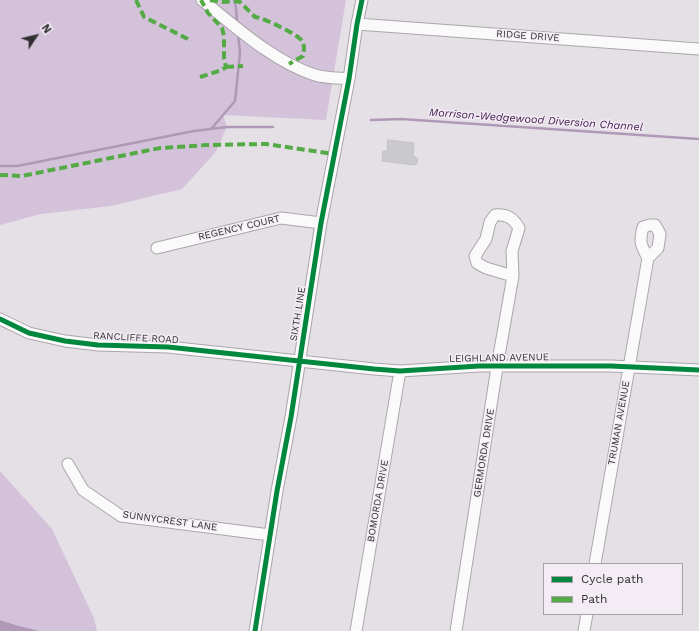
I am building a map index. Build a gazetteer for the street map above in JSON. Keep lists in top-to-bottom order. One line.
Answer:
{"streets":{"street":["RIDGE DRIVE","REGENCY COURT","SIXTH LINE","RANCLIFFE ROAD","LEIGHLAND AVENUE","TRUMAN AVENUE","GERMORDA DRIVE","BOMORDA DRIVE","SUNNYCREST LANE"]},"crossings":[["RIDGE DRIVE","SIXTH LINE"],["REGENCY COURT","SIXTH LINE"],["SIXTH LINE","RANCLIFFE ROAD"],["SIXTH LINE","LEIGHLAND AVENUE"],["SIXTH LINE","SUNNYCREST LANE"],["RANCLIFFE ROAD","LEIGHLAND AVENUE"],["LEIGHLAND AVENUE","TRUMAN AVENUE"],["LEIGHLAND AVENUE","GERMORDA DRIVE"],["LEIGHLAND AVENUE","BOMORDA DRIVE"]],"water":["Morrison-Wedgewood Diversion Channel"],"legend":["Cycle path","Path"],"north":"top right"}
